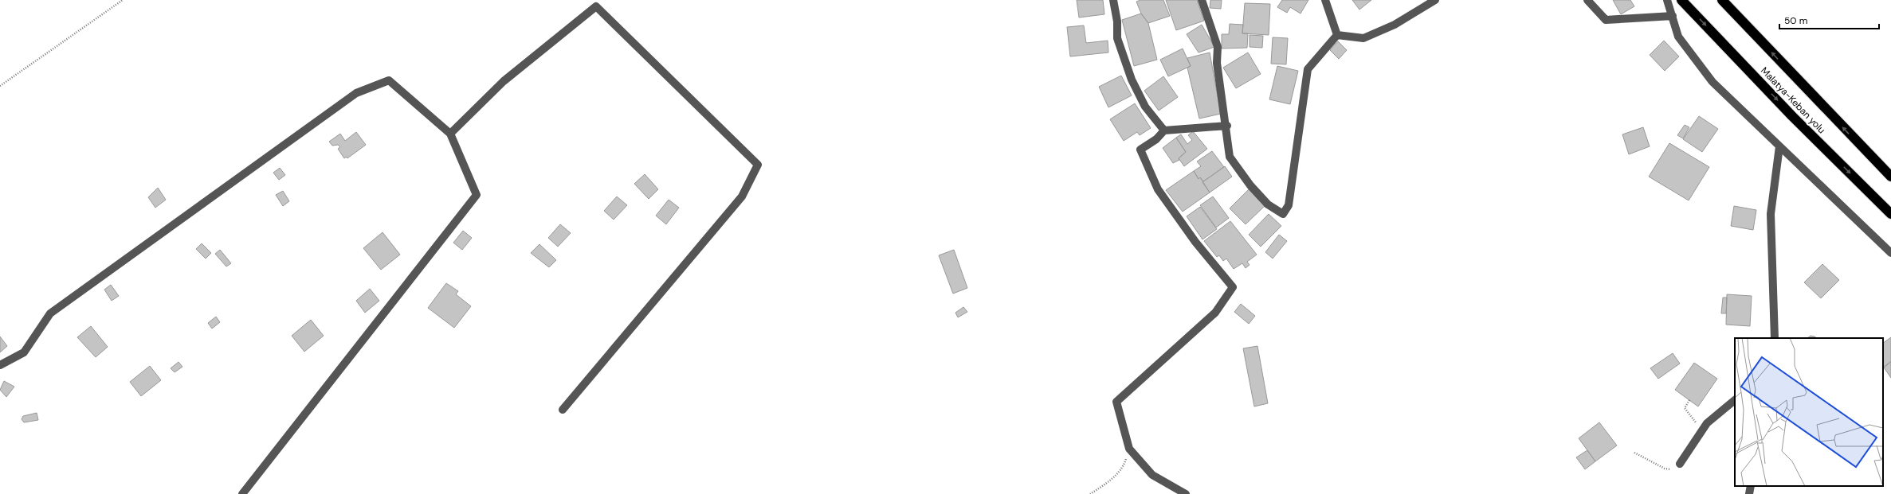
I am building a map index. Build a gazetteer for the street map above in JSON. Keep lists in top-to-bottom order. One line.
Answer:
{"streets":{"highway":["Malatya-Keban yolu"]},"scale_bar":"50 m"}
